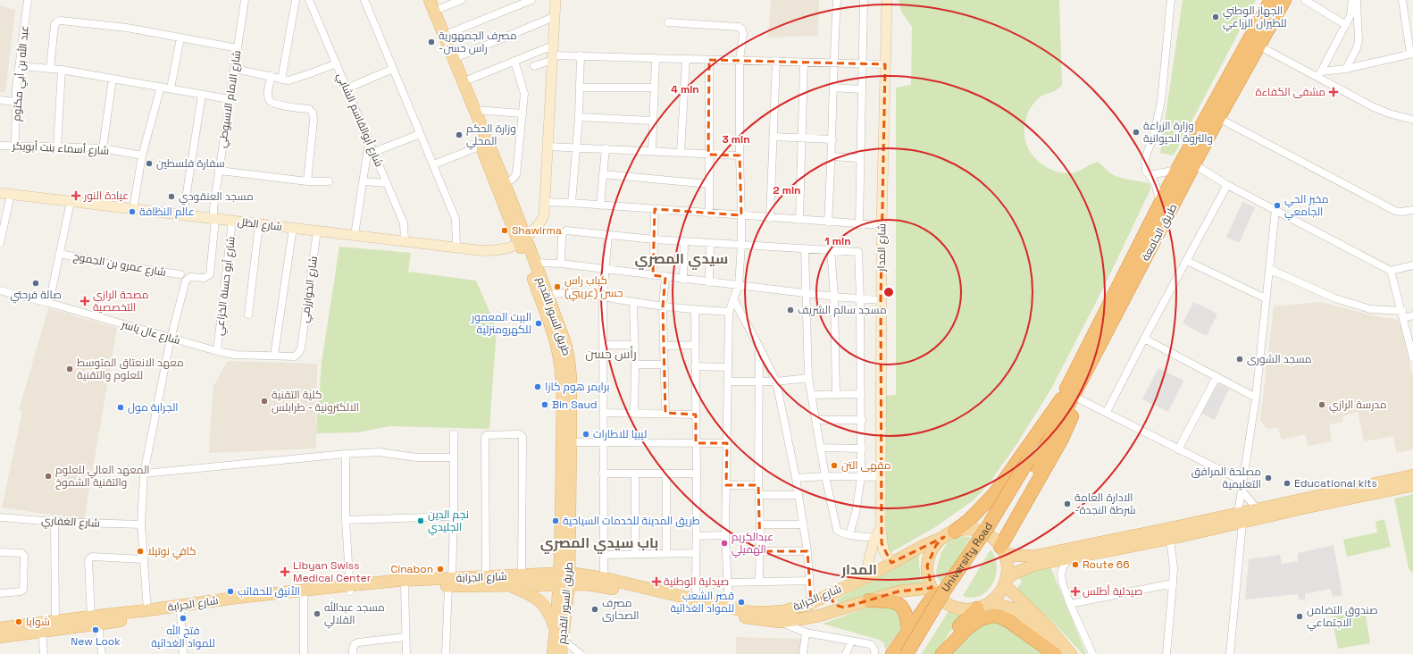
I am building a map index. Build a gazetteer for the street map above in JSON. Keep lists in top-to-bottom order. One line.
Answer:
{"streets":{"highway":["طريق الجامعة","University Road"],"main road":["طريق السور القديم","شارع الجرابة"],"street":["عبد الله بن أبي مكتوم","شارع الامام الاسيوطي","شارع أبوالقاسم الشابي","شارع أسماء بنت أبوبكر","شارع الظل","شارع المدار","شارع عمرو بن الجموح","شارع أبو حسنة الخزاعي","شارع الخوارزمي","شارع ءال ياسر","شارع الغفاري"]},"crossings":[["عبد الله بن أبي مكتوم","شارع أسماء بنت أبوبكر"],["شارع الامام الاسيوطي","شارع الظل"],["شارع الامام الاسيوطي","شارع ءال ياسر"],["شارع أبوالقاسم الشابي","شارع الظل"],["شارع الظل","شارع أبو حسنة الخزاعي"],["شارع الظل","شارع الخوارزمي"],["شارع الظل","طريق السور القديم"],["طريق الجامعة","University Road"],["شارع المدار","شارع الجرابة"],["شارع أبو حسنة الخزاعي","شارع ءال ياسر"],["شارع الخوارزمي","شارع ءال ياسر"],["طريق السور القديم","شارع الجرابة"]],"districts":["سيدي المصري","رأس حسن","باب سيدي المصري","المدار"],"places":{"other":["الجهاز الوطني للطيران الزراعي","مصرف الجمهورية -راس حسن","وزارة الزراعة والثروة الحيوانية","وزارة الحكم المحلي","سفارة فلسطين","مسجد العنقودي","مخبز الحي الجامعي","عالم النظافة","Shawirma","صالة فرحتي","كباب راس حسن (عريبي)","مسجد سالم الشريف","البيت المعمور للكهرومنزلية","مسجد الشورى","معهد الانعتاق المتوسط للعلوم والتقنية","برايمر هوم كازا","كلية التقنية الالكترونية - طرابلس","Bin Saud","مدرسة الرازي","الجرابة مول","ليبيا للاطارات","مقهى التن","المعهد العالي للعلوم والتقنية الشموخ","مصلحة المرافق التعليمية","Educational kits","الادارة العامة -شرطة النجدة","نجم الدين الجليدي","طريق المدينة للخدمات السياحية","عبدالكريم الهميلي","كافي نوتيلا","Route 66","Cinabon","الأنيق للحقائب","قصر الشعب للمواد الغذائية","مصرف الصحارى","مسجد عبدالله القلالي","صندوق التضامن الاجتماعي","فتح الله للمواد الغدائية","شوايا","New Look"],"health":["مشفى الكفاءة","عيادة النور","مصحة الرازي التخصصية","Libyan Swiss Medical Center","صيدلية الوطنية","صيدلية أطلس"]},"rings":["4 min","3 min","2 min","1 min"]}
